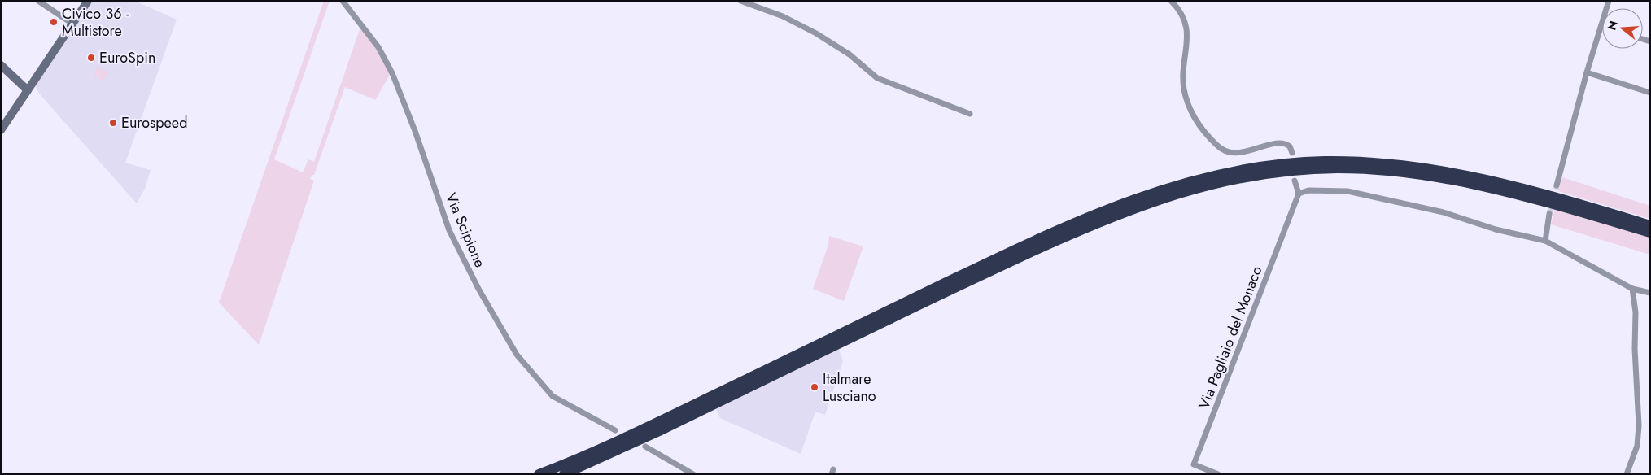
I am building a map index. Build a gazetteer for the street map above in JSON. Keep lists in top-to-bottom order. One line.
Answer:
{"streets":{"street":["Via Scipione","Via Pagliaio del Monaco"]},"places":["Civico 36 - Multistore","EuroSpin","Eurospeed","Italmare Lusciano"],"north":"left"}
